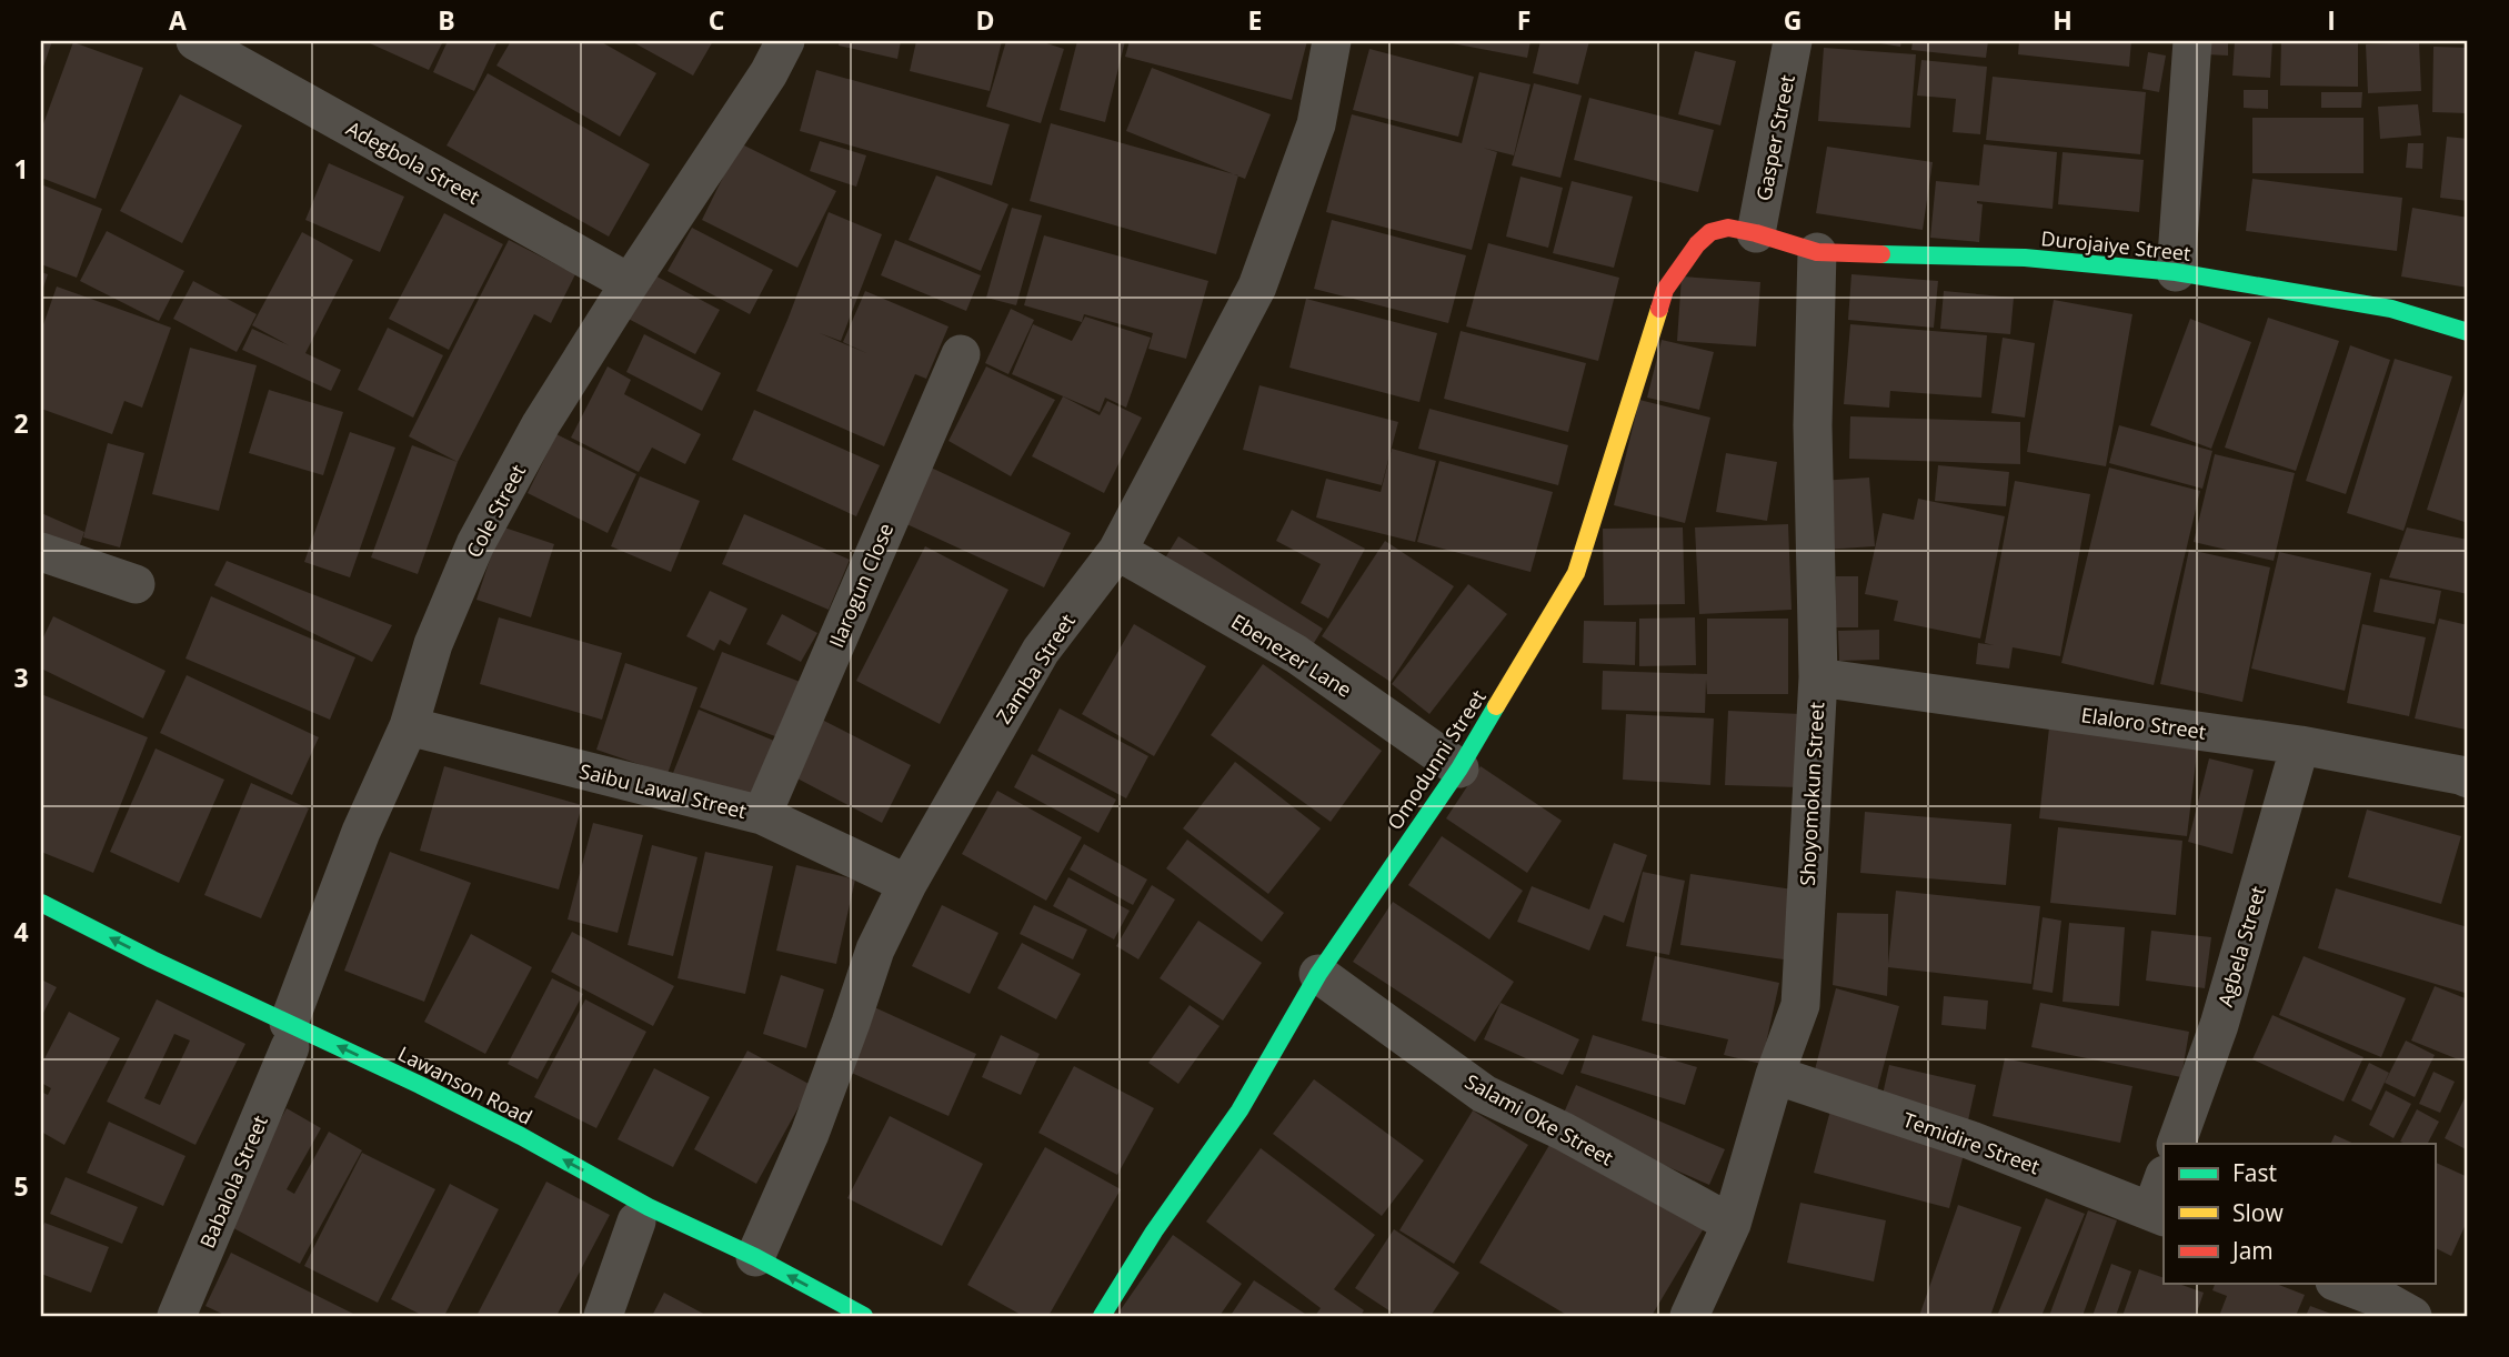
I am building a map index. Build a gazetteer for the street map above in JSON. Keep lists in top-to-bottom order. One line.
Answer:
{"streets":{"street":["Gasper Street","Adegbola Street","Durojaiye Street","Cole Street","Ilarogun Close","Ebenezer Lane","Zamba Street","Elaloro Street","Omodunni Street","Saibu Lawal Street","Shoyomokun Street","Agbela Street","Lawanson Road","Salami Oke Street","Temidire Street","Babalola Street"]},"crossings":[["Gasper Street","Durojaiye Street"],["Gasper Street","Omodunni Street"],["Adegbola Street","Cole Street"],["Durojaiye Street","Omodunni Street"],["Durojaiye Street","Shoyomokun Street"],["Cole Street","Saibu Lawal Street"],["Cole Street","Lawanson Road"],["Cole Street","Babalola Street"],["Ilarogun Close","Saibu Lawal Street"],["Ebenezer Lane","Zamba Street"],["Ebenezer Lane","Omodunni Street"],["Zamba Street","Saibu Lawal Street"],["Zamba Street","Lawanson Road"],["Elaloro Street","Shoyomokun Street"],["Elaloro Street","Agbela Street"],["Omodunni Street","Salami Oke Street"],["Shoyomokun Street","Salami Oke Street"],["Shoyomokun Street","Temidire Street"],["Lawanson Road","Babalola Street"]],"one_way":["Lawanson Road"],"legend":["Fast","Slow","Jam"],"grid":{"columns":["A","B","C","D","E","F","G","H","I"],"rows":["1","2","3","4","5"]}}
